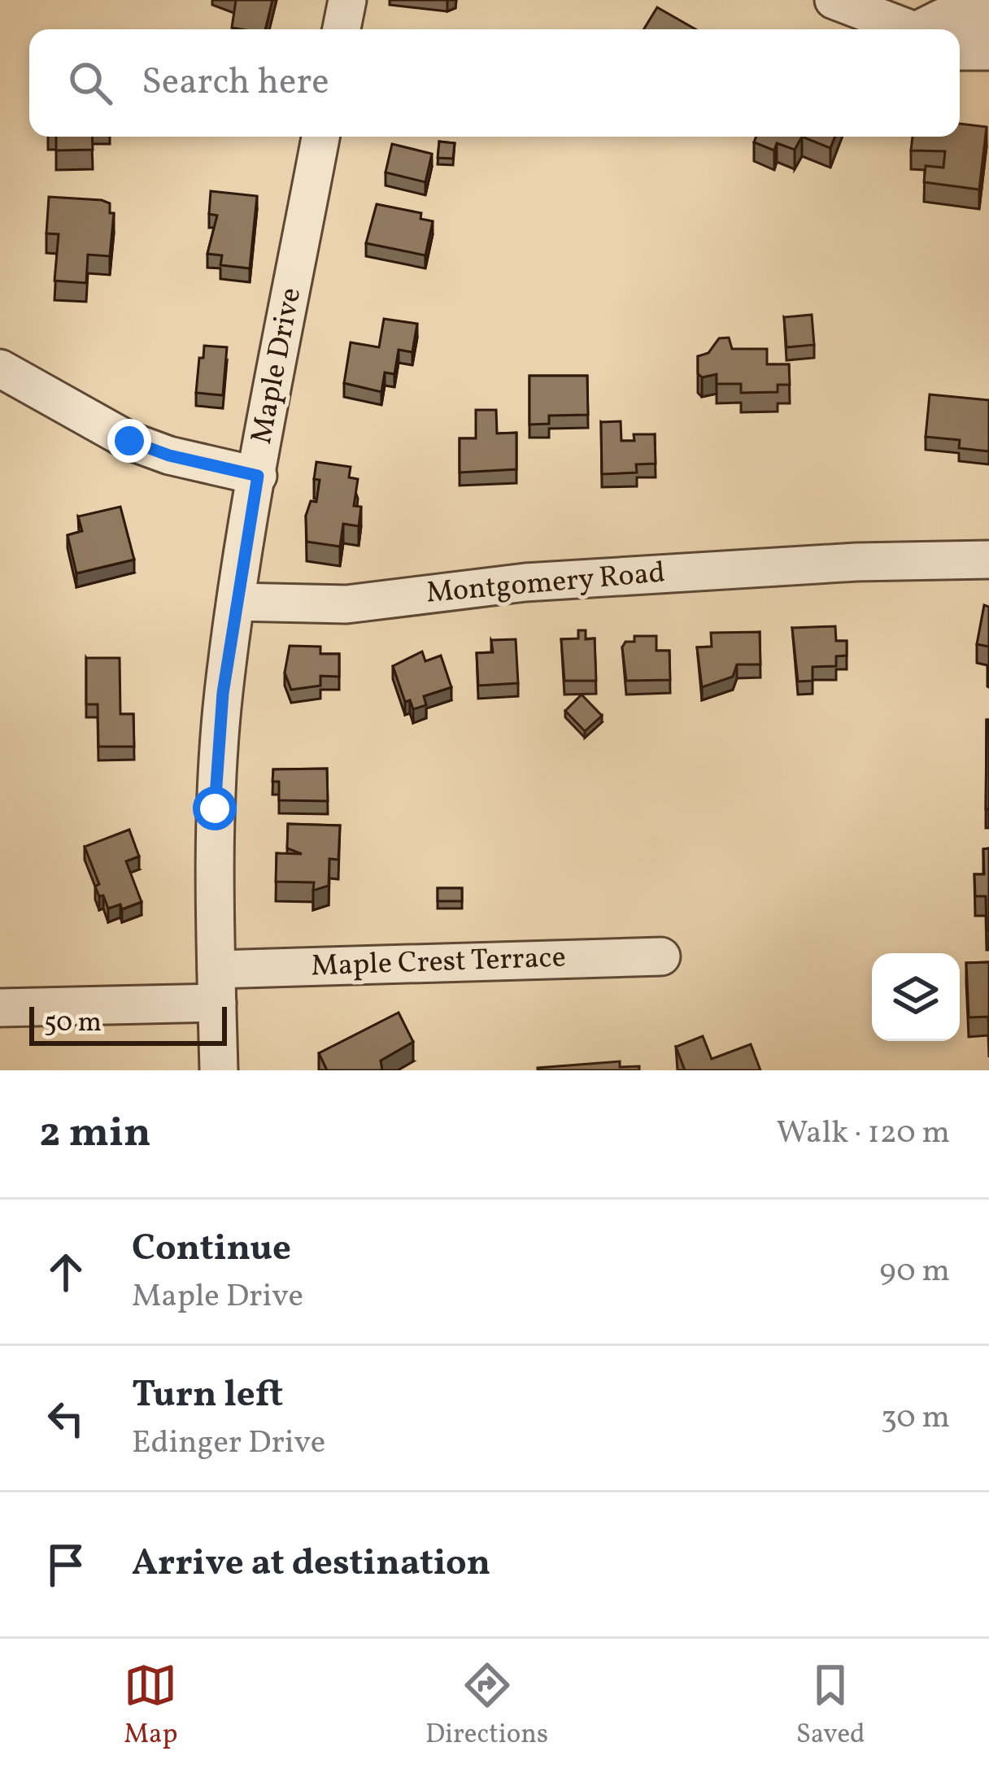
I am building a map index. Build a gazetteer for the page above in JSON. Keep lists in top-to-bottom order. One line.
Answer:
{"streets":{"street":["Maple Drive","Montgomery Road","Maple Crest Terrace"]},"crossings":[["Maple Drive","Montgomery Road"],["Maple Drive","Maple Crest Terrace"]],"scale_bar":"50 m","page":{"search":"Search here","scale":"50 m","heading":["2 min","Walk · 120 m"],"list":[["Continue","Maple Drive","90 m"],["Turn left","Edinger Drive","30 m"],"Arrive at destination"],"nav":["Map","Directions","Saved"]}}
